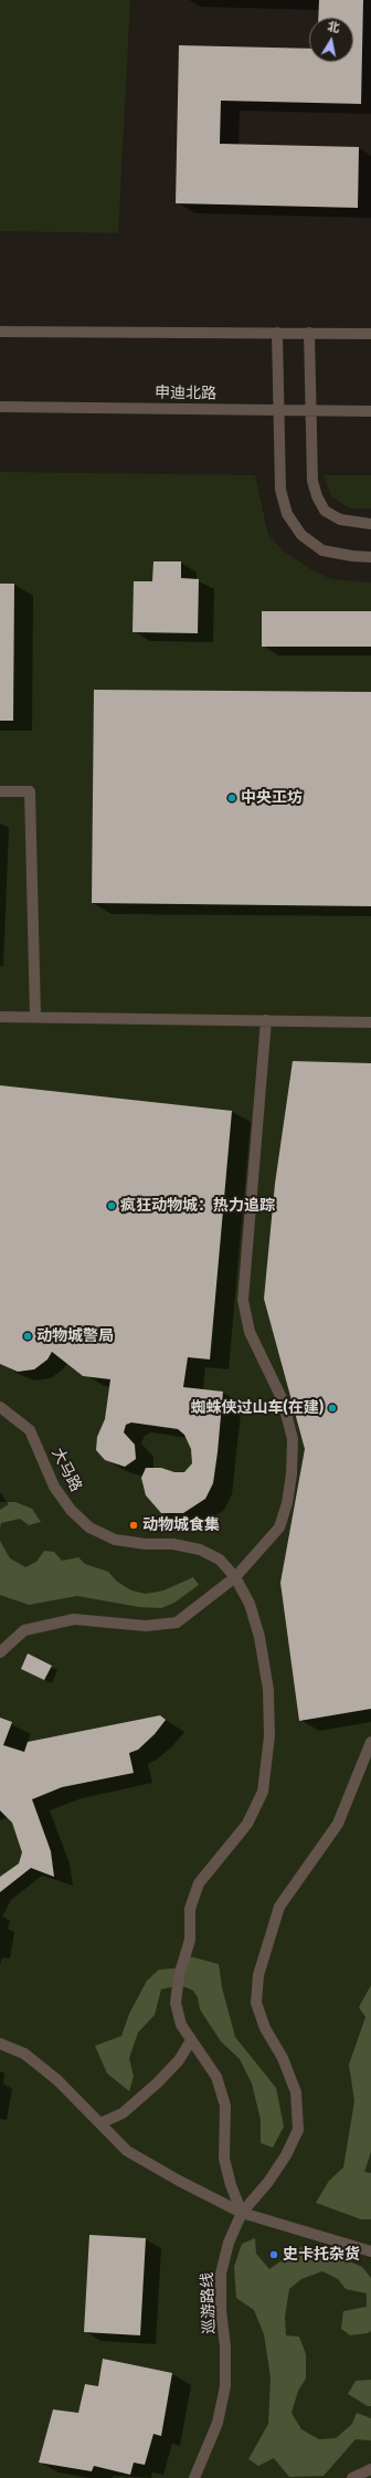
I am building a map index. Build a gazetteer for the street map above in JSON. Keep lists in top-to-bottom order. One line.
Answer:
{"streets":{"street":["申迪北路","大马路","巡游路线"]},"crossings":[["大马路","巡游路线"]],"places":["中央工坊","疯狂动物城：热力追踪","动物城警局","蜘蛛侠过山车(在建)","动物城食集","史卡托杂货"],"north":"top"}
